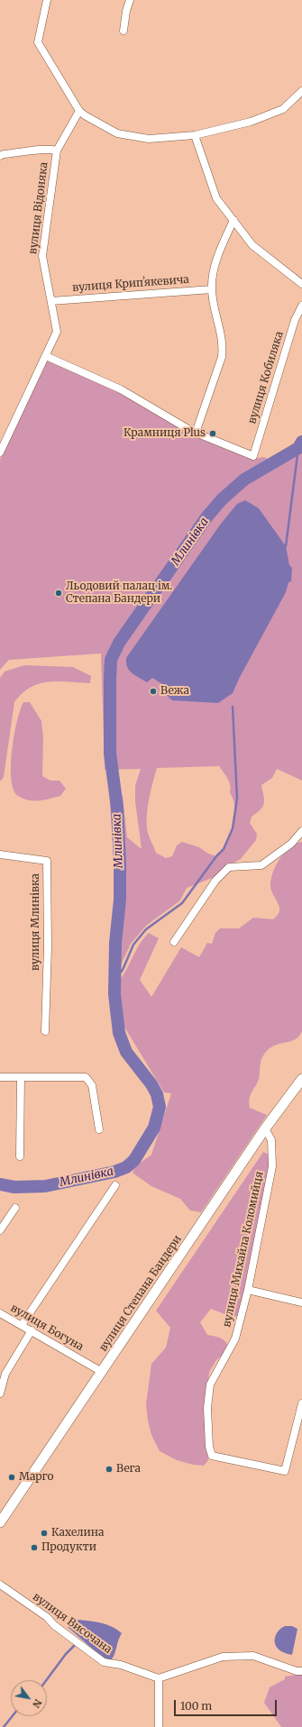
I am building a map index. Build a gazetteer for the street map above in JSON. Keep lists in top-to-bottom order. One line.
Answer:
{"streets":{"main road":["вулиця Степана Бандери"],"street":["вулиця Відоняка","вулиця Крипʼякевича","вулиця Кобиляка","вулиця Млинівка","вулиця Михайла Коломийця","вулиця Богуна","вулиця Височана"]},"crossings":[["вулиця Відоняка","вулиця Крипʼякевича"],["вулиця Михайла Коломийця","вулиця Степана Бандери"],["вулиця Степана Бандери","вулиця Богуна"]],"water":["Млинівка"],"places":["Крамниця Plus","Льодовий палац ім. Степана Бандери","Вежа","Вега","Марго","Кахелина","Продукти"],"scale_bar":"100 m","north":"bottom right"}
